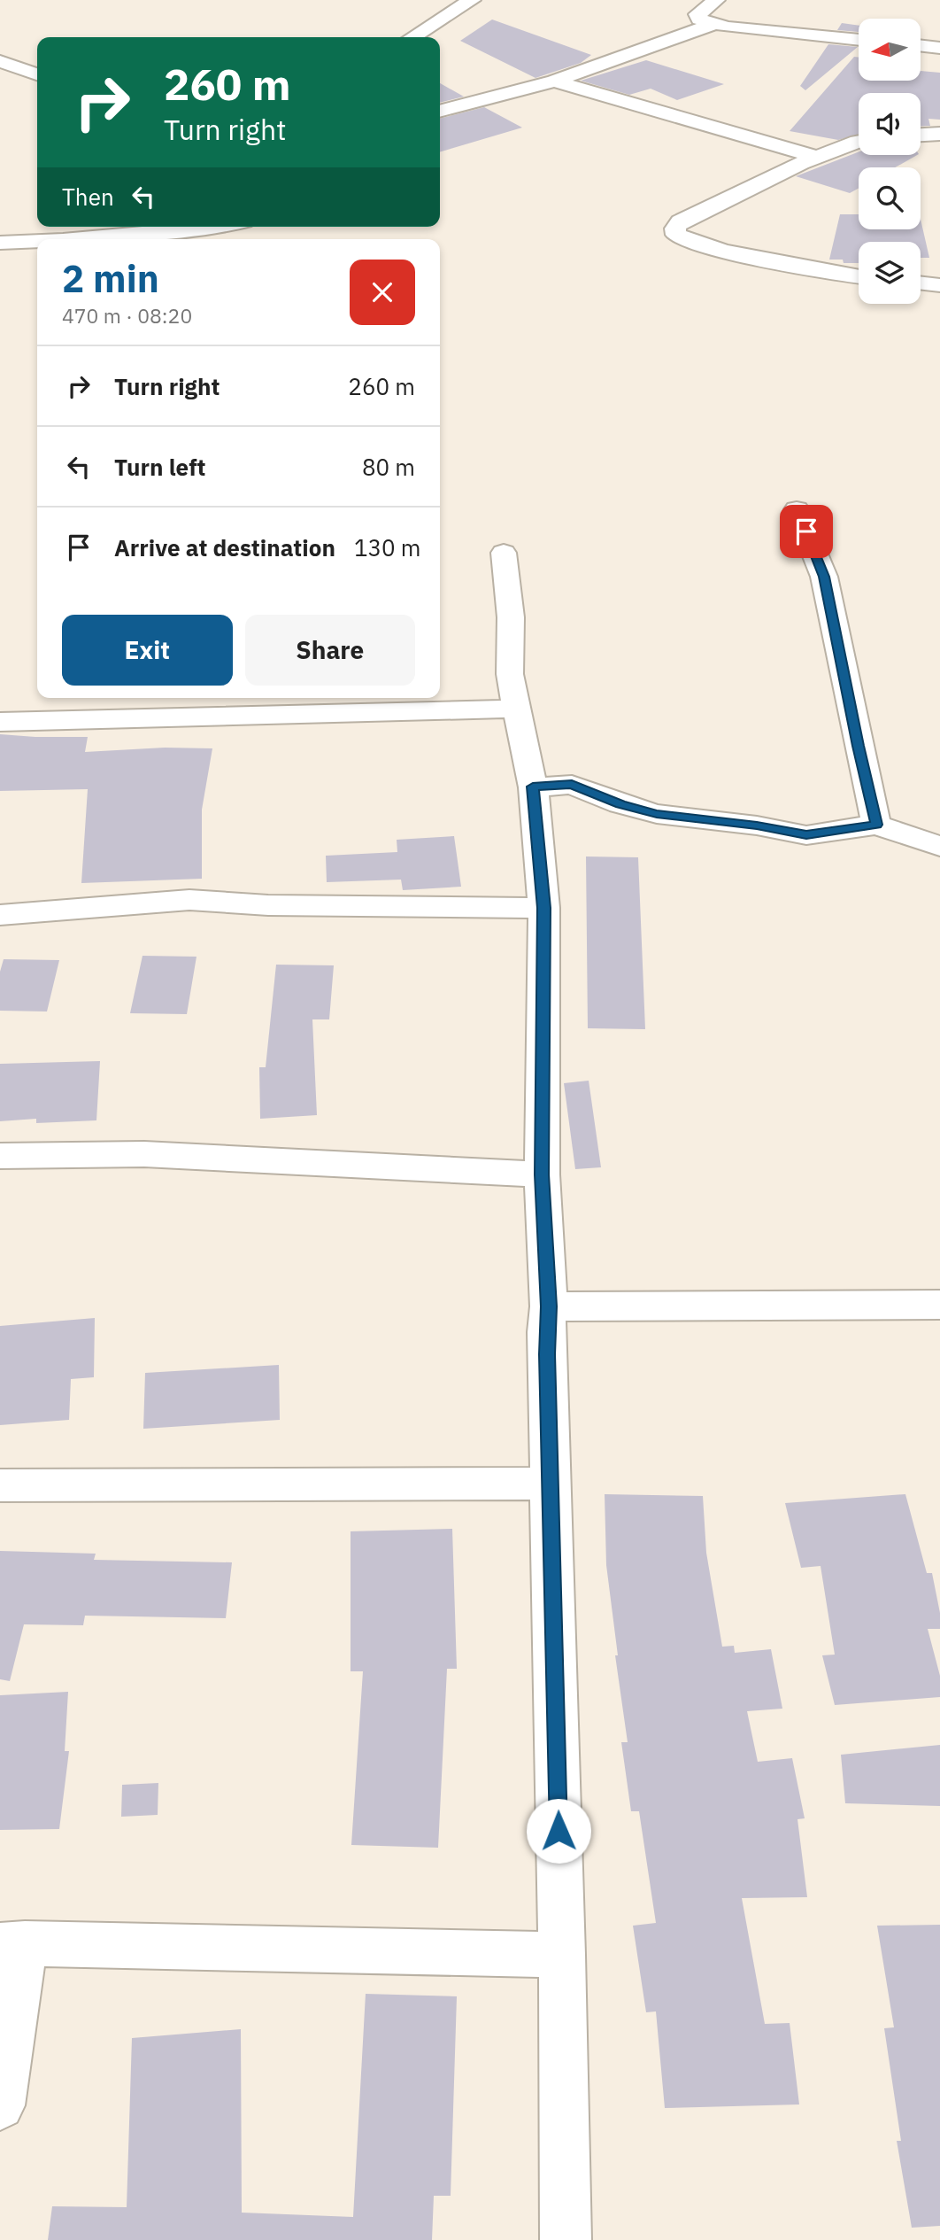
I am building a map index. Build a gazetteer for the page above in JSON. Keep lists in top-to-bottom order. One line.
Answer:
{"north":"left","page":{"turn":["260 m","Turn right"],"then":"Then","heading":["2 min","470 m · 08:20"],"list":[{"name":"Turn right","value":"260 m"},{"name":"Turn left","value":"80 m"},{"name":"Arrive at destination","value":"130 m"}],"buttons":["Exit","Share"]}}
